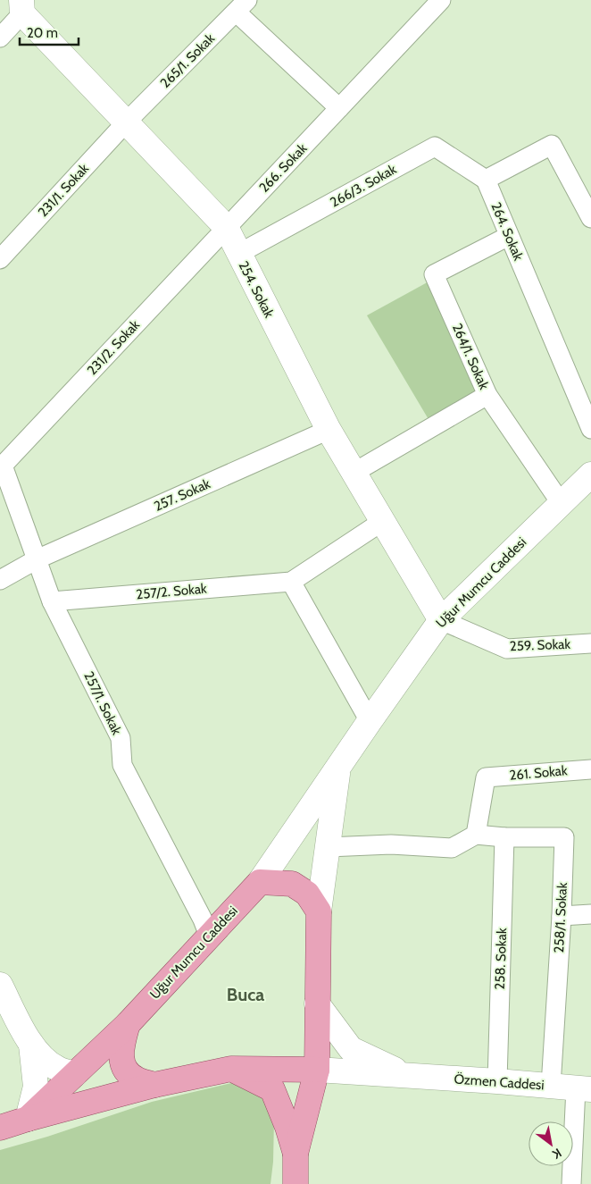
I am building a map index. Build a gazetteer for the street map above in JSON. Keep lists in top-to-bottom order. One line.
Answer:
{"streets":{"main road":["254. Sokak","Uğur Mumcu Caddesi","Özmen Caddesi"],"street":["265/1. Sokak","266. Sokak","266/3. Sokak","231/1. Sokak","264. Sokak","231/2. Sokak","264/1. Sokak","257. Sokak","257/2. Sokak","259. Sokak","257/1. Sokak","261. Sokak","258/1. Sokak","258. Sokak"]},"crossings":[["265/1. Sokak","231/1. Sokak"],["265/1. Sokak","254. Sokak"],["266. Sokak","254. Sokak"],["266. Sokak","231/2. Sokak"],["266/3. Sokak","264. Sokak"],["266/3. Sokak","254. Sokak"],["231/1. Sokak","254. Sokak"],["264. Sokak","264/1. Sokak"],["254. Sokak","231/2. Sokak"],["254. Sokak","257. Sokak"],["254. Sokak","Uğur Mumcu Caddesi"],["254. Sokak","257/2. Sokak"],["254. Sokak","259. Sokak"],["231/2. Sokak","257/1. Sokak"],["264/1. Sokak","Uğur Mumcu Caddesi"],["257. Sokak","257/1. Sokak"],["Uğur Mumcu Caddesi","259. Sokak"],["Uğur Mumcu Caddesi","257/1. Sokak"],["Uğur Mumcu Caddesi","Özmen Caddesi"],["257/2. Sokak","257/1. Sokak"],["261. Sokak","258/1. Sokak"],["258/1. Sokak","258. Sokak"],["258/1. Sokak","Özmen Caddesi"],["258. Sokak","Özmen Caddesi"]],"districts":["Buca"],"scale_bar":"20 m","north":"bottom right"}
